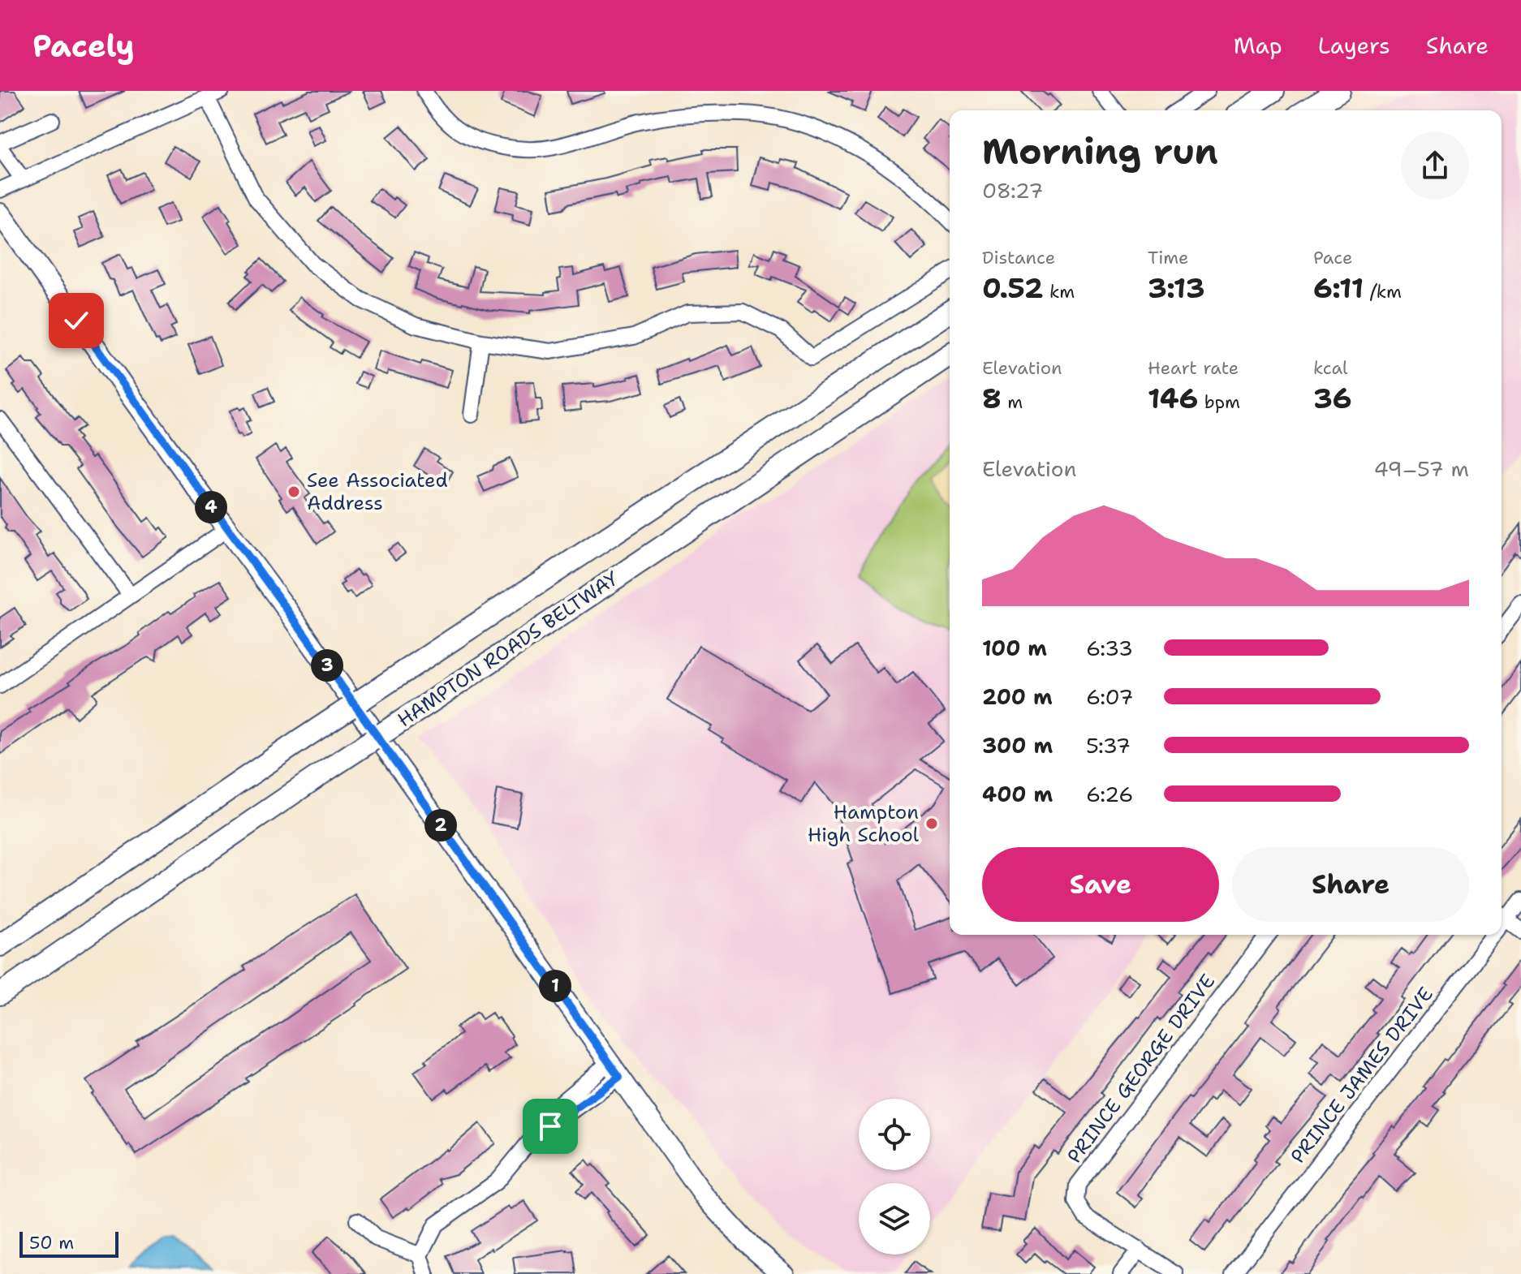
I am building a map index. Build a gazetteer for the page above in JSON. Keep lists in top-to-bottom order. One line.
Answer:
{"streets":{"highway":["HAMPTON ROADS BELTWAY"],"street":["PRINCE GEORGE DRIVE","PRINCE JAMES DRIVE"]},"places":["See Associated Address","Hampton High School"],"scale_bar":"50 m","page":{"header":"Pacely","nav":["Map","Layers","Share"],"heading":["Morning run","08:27"],"stats":[["Distance","0.52 km"],["Time","3:13"],["Pace","6:11 /km"],["Elevation","8 m"],["Heart rate","146 bpm"],["kcal","36"]],"chart":["Elevation","49–57 m"],"pins":["4","3","2","1"],"list":[{"name":"100 m","note":"6:33"},{"name":"200 m","note":"6:07"},{"name":"300 m","note":"5:37"},{"name":"400 m","note":"6:26"}],"buttons":["Save","Share"],"scale":"50 m"}}
